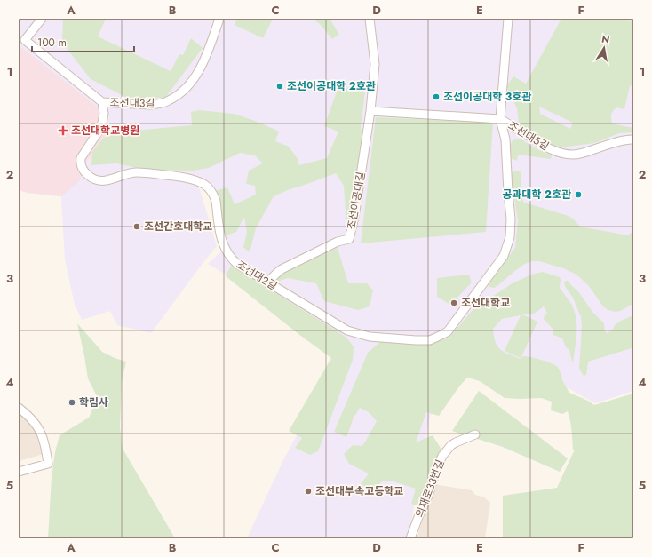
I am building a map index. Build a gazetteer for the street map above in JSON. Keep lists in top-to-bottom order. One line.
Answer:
{"streets":{"street":["조선대3길","조선대5길","조선이공대길","조선대2길","의재로33번길"]},"crossings":[["조선대3길","조선대2길"],["조선대5길","조선대2길"],["조선이공대길","조선대2길"]],"places":{"other":["조선이공대학 2호관","조선이공대학 3호관","공과대학 2호관","조선간호대학교","조선대학교","학림사","조선대부속고등학교"],"health":["조선대학교병원"]},"scale_bar":"100 m","north":"top","grid":{"columns":["A","B","C","D","E","F"],"rows":["1","2","3","4","5"]}}
